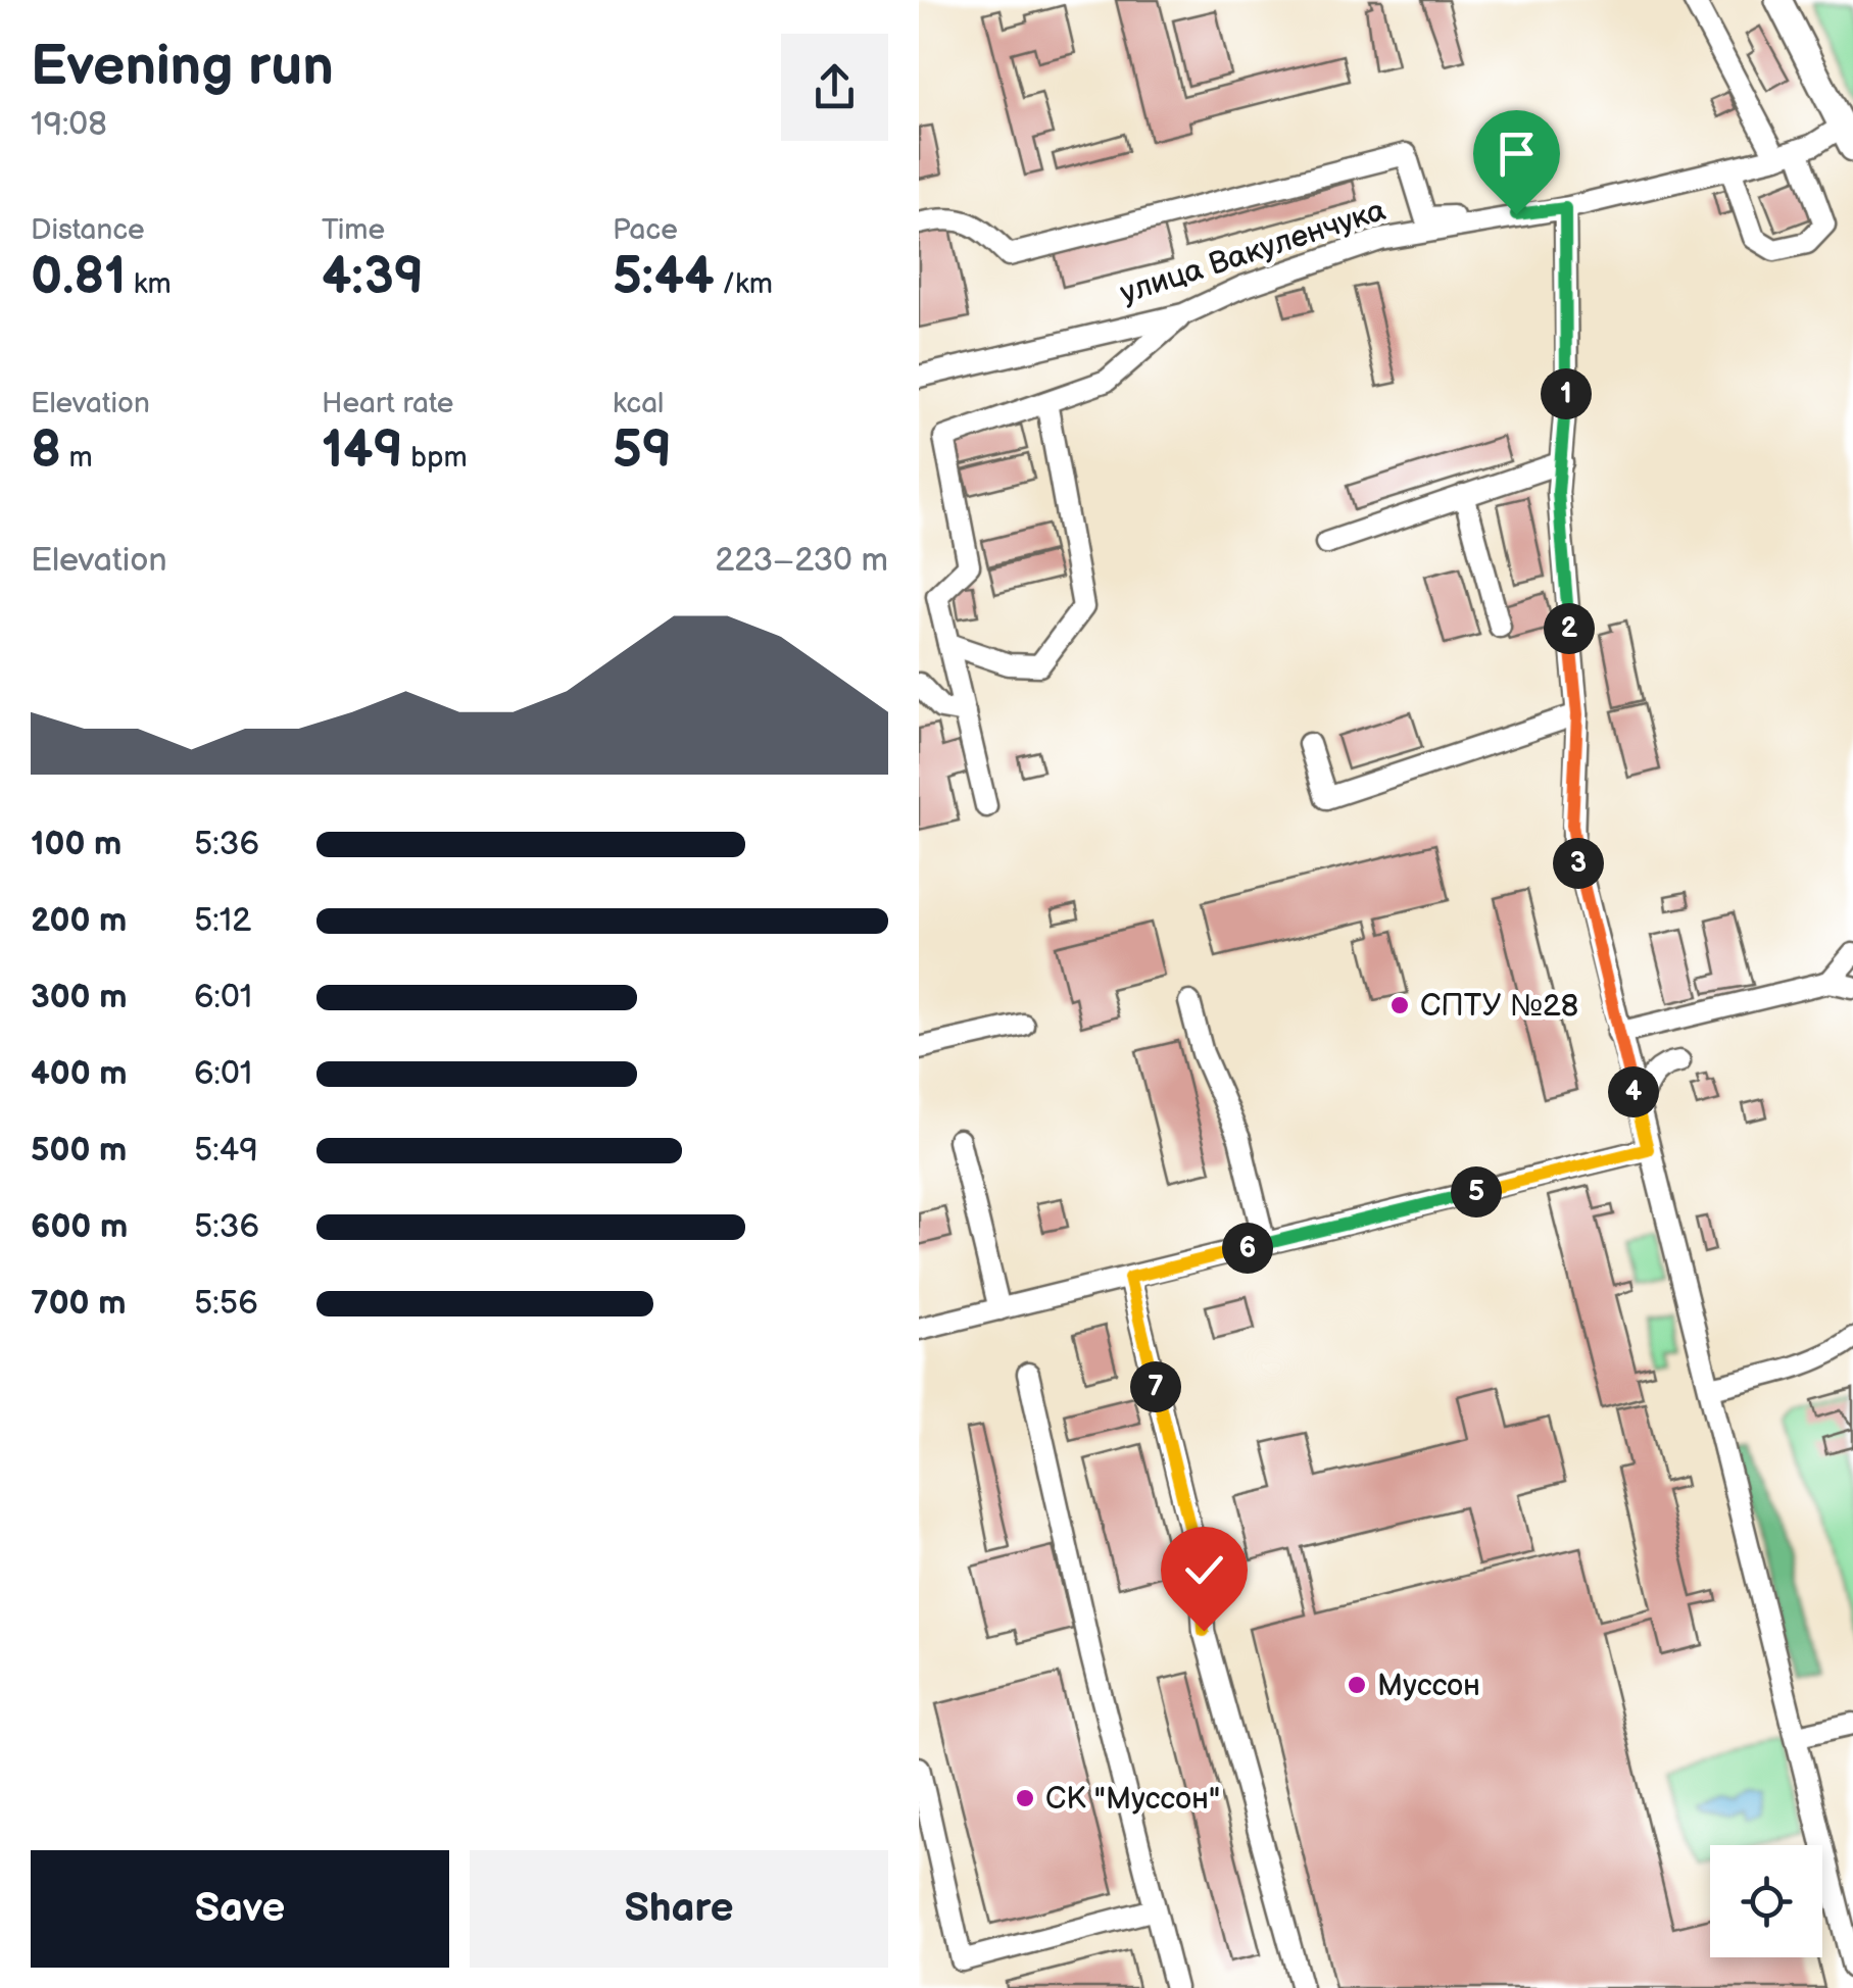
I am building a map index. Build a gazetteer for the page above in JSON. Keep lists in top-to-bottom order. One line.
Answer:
{"streets":{"main road":["улица Вакуленчука"]},"places":["СПТУ №28","Муссон","СК \"Муссон\""],"page":{"heading":["Evening run","19:08"],"stats":[["Distance","0.81 km"],["Time","4:39"],["Pace","5:44 /km"],["Elevation","8 m"],["Heart rate","149 bpm"],["kcal","59"]],"pins":["1","2","3","4","5","6","7"],"chart":["Elevation","223–230 m"],"list":[{"name":"100 m","note":"5:36"},{"name":"200 m","note":"5:12"},{"name":"300 m","note":"6:01"},{"name":"400 m","note":"6:01"},{"name":"500 m","note":"5:49"},{"name":"600 m","note":"5:36"},{"name":"700 m","note":"5:56"}],"buttons":["Save","Share"]}}
